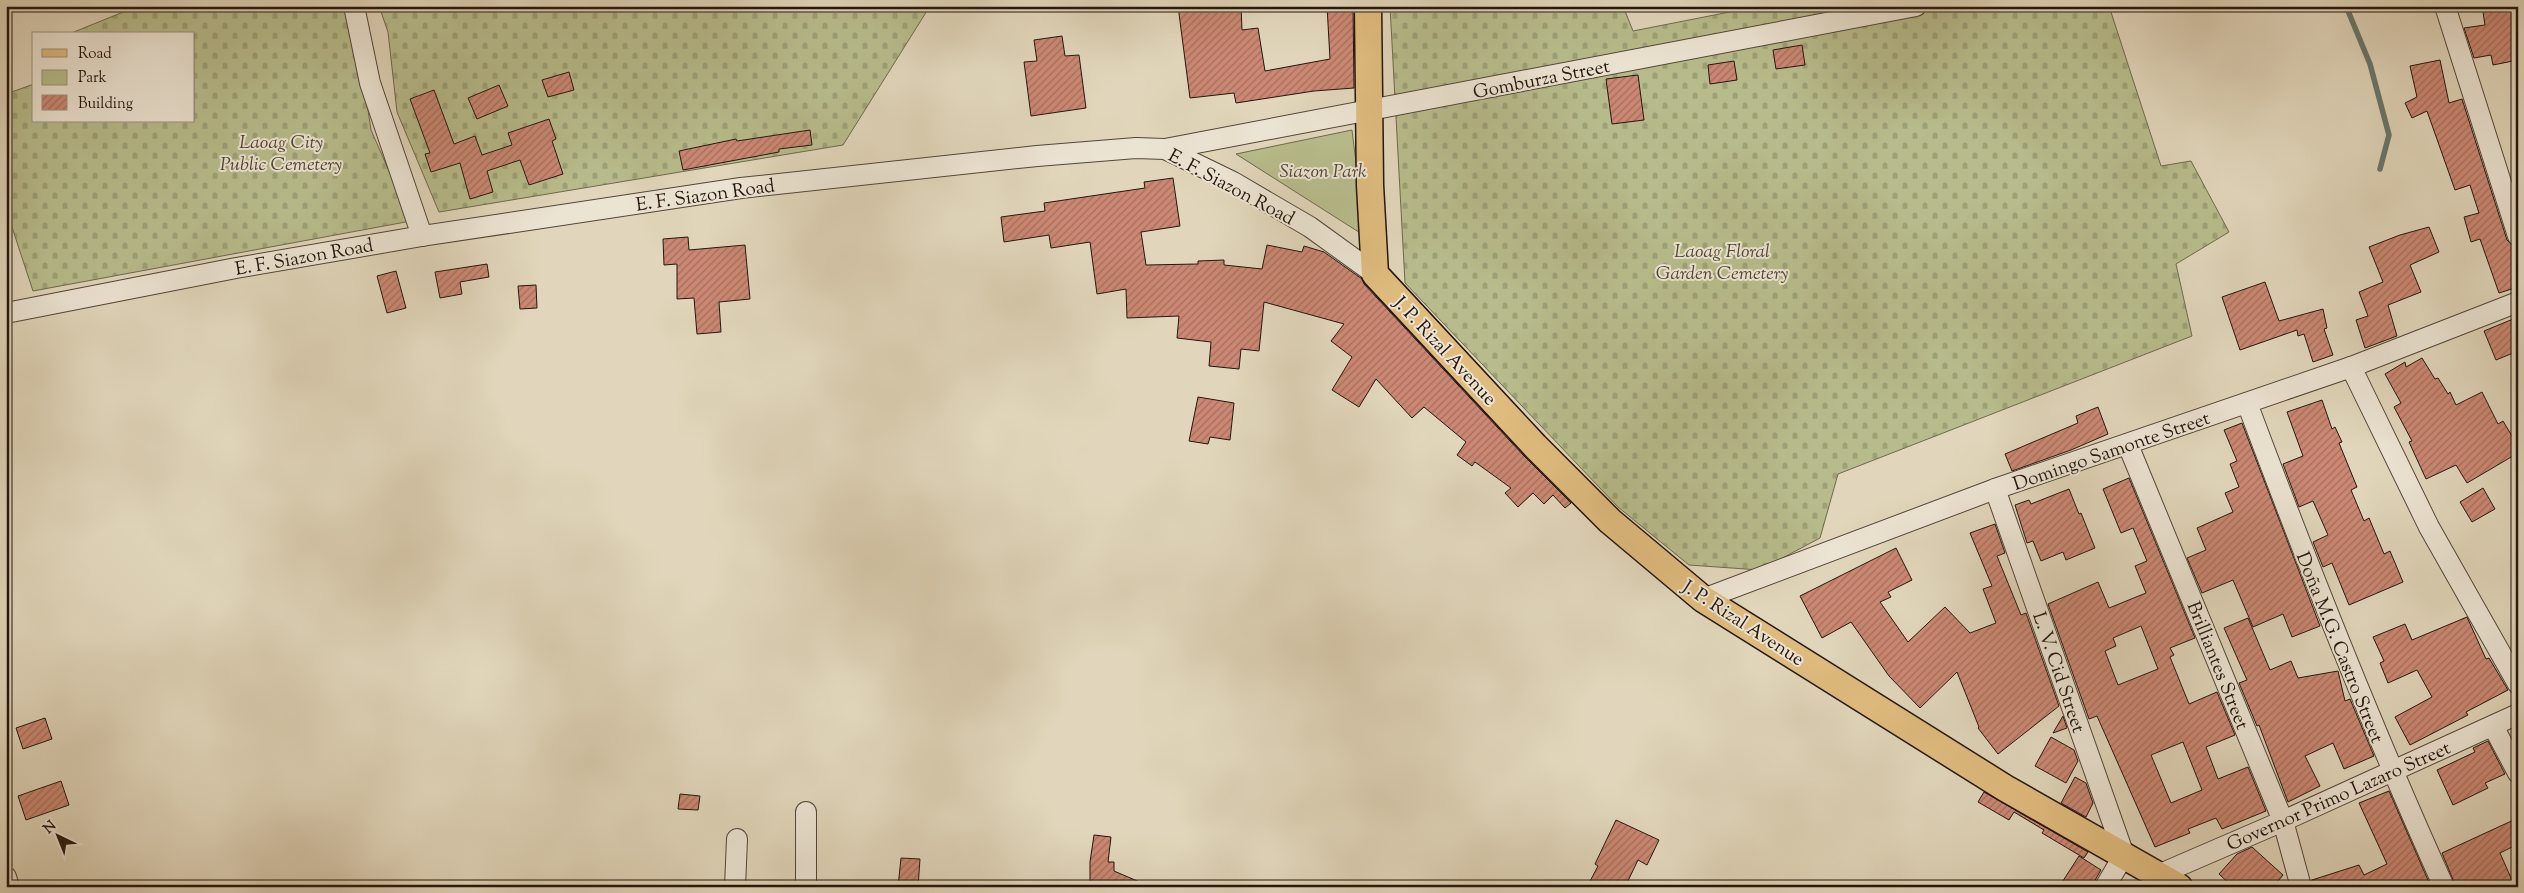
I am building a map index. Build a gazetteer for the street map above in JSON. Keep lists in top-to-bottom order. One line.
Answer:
{"streets":{"main road":["J. P. Rizal Avenue"],"street":["Gomburza Street","E. F. Siazon Road","Domingo Samonte Street","Doña M.G. Castro Street","Brilliantes Street","L. V. Cid Street","Governor Primo Lazaro Street"]},"crossings":[["Gomburza Street","E. F. Siazon Road"],["E. F. Siazon Road","J. P. Rizal Avenue"],["J. P. Rizal Avenue","Domingo Samonte Street"],["J. P. Rizal Avenue","L. V. Cid Street"],["J. P. Rizal Avenue","Governor Primo Lazaro Street"],["Domingo Samonte Street","Doña M.G. Castro Street"],["Domingo Samonte Street","Brilliantes Street"],["Domingo Samonte Street","L. V. Cid Street"],["Doña M.G. Castro Street","Governor Primo Lazaro Street"],["Brilliantes Street","Governor Primo Lazaro Street"]],"parks":["Laoag City Public Cemetery","Siazon Park","Laoag Floral Garden Cemetery"],"legend":["Road","Park","Building"],"north":"top left"}
